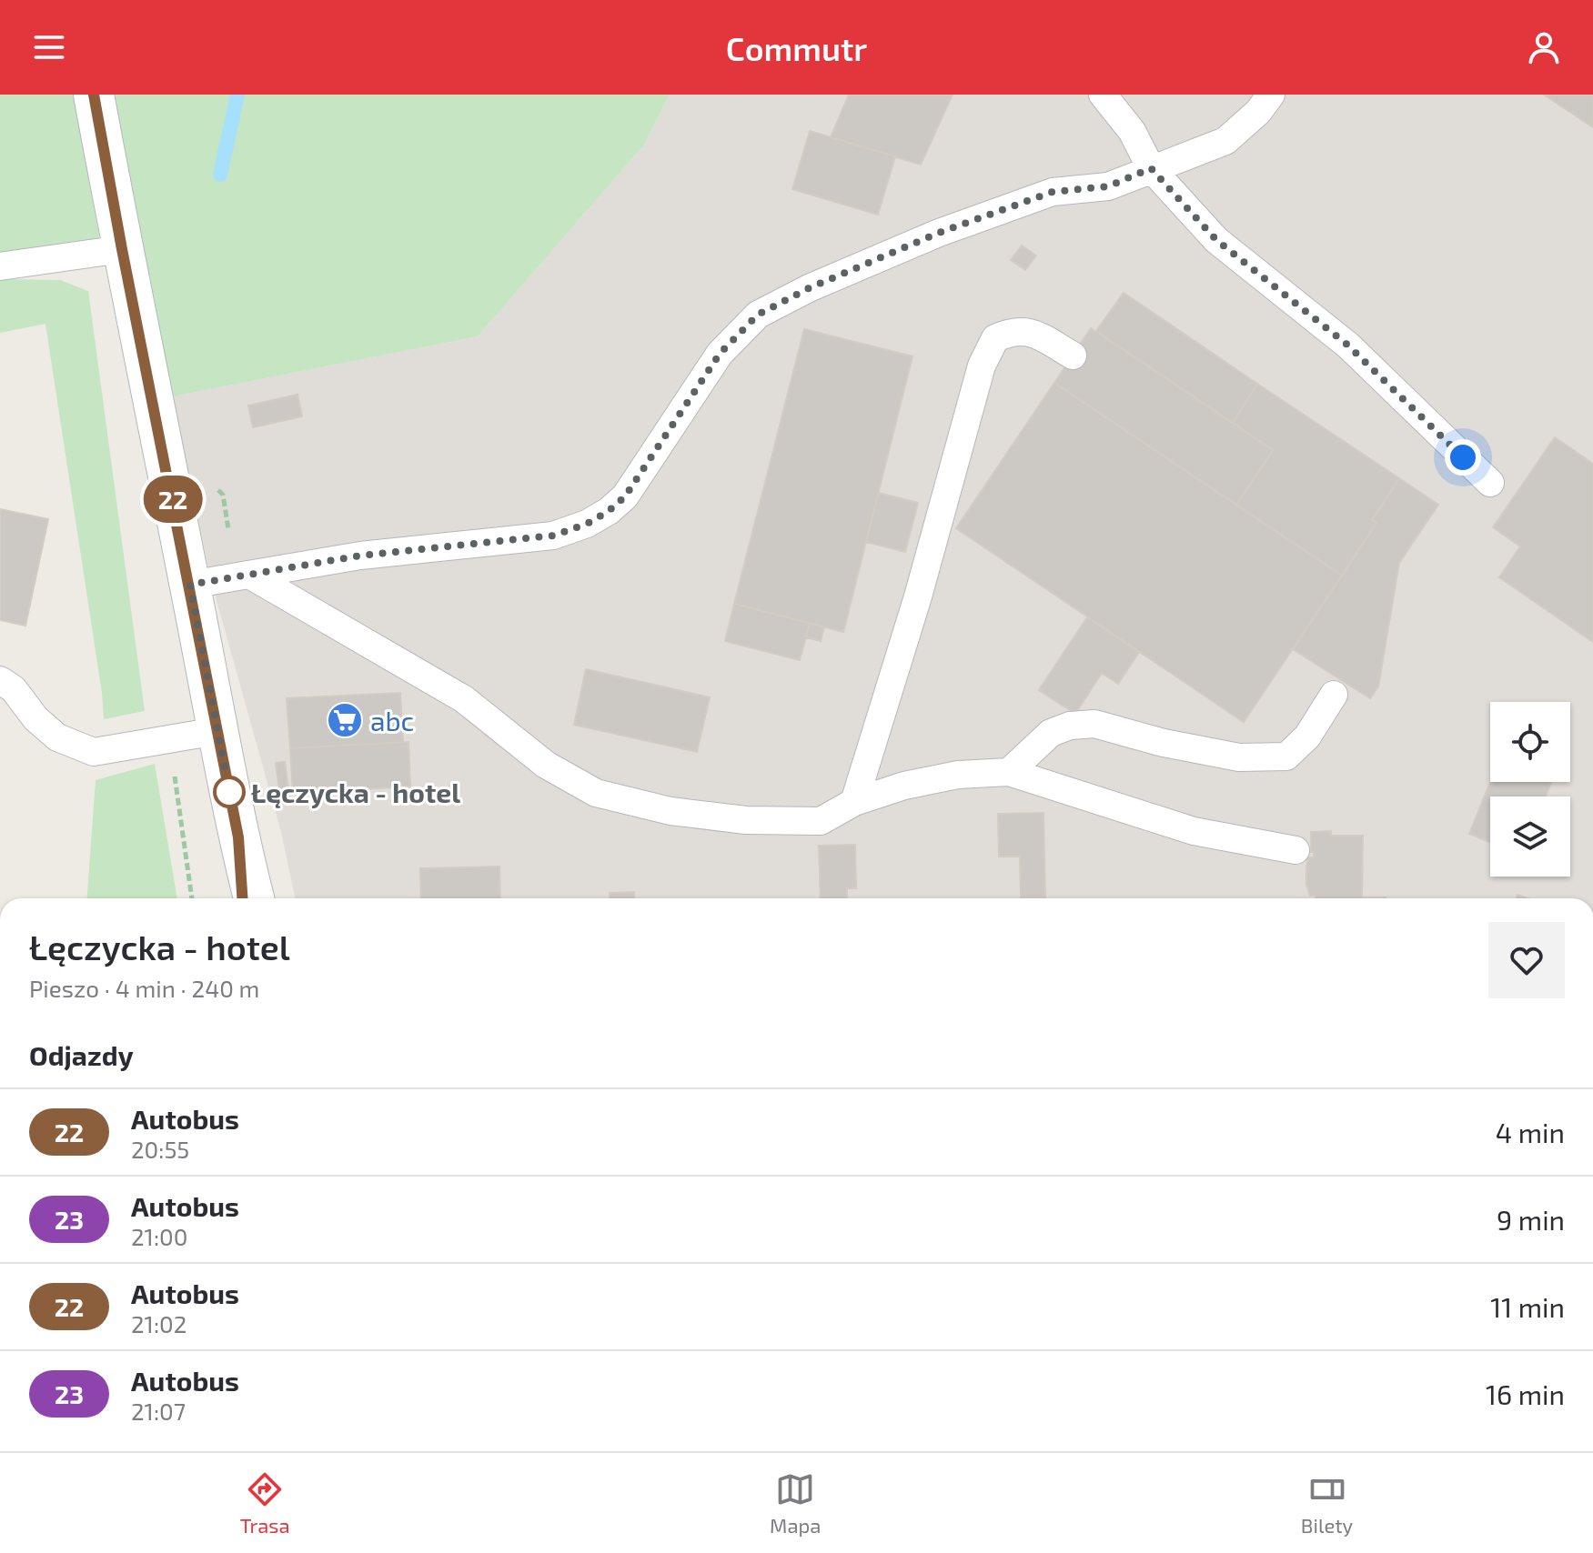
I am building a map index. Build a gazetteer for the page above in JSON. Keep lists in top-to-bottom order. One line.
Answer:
{"places":{"supermarket":["abc"],"other":["Łęczycka - hotel"]},"lines":["bus line 22"],"page":{"header":"Commutr","on_map":"22","heading":[["Łęczycka - hotel","Pieszo · 4 min · 240 m"],"Odjazdy"],"list":[{"mark":"22","name":"Autobus","note":"20:55","value":"4 min"},{"mark":"23","name":"Autobus","note":"21:00","value":"9 min"},{"mark":"22","name":"Autobus","note":"21:02","value":"11 min"},{"mark":"23","name":"Autobus","note":"21:07","value":"16 min"}],"tabs":["Trasa","Mapa","Bilety"]}}
